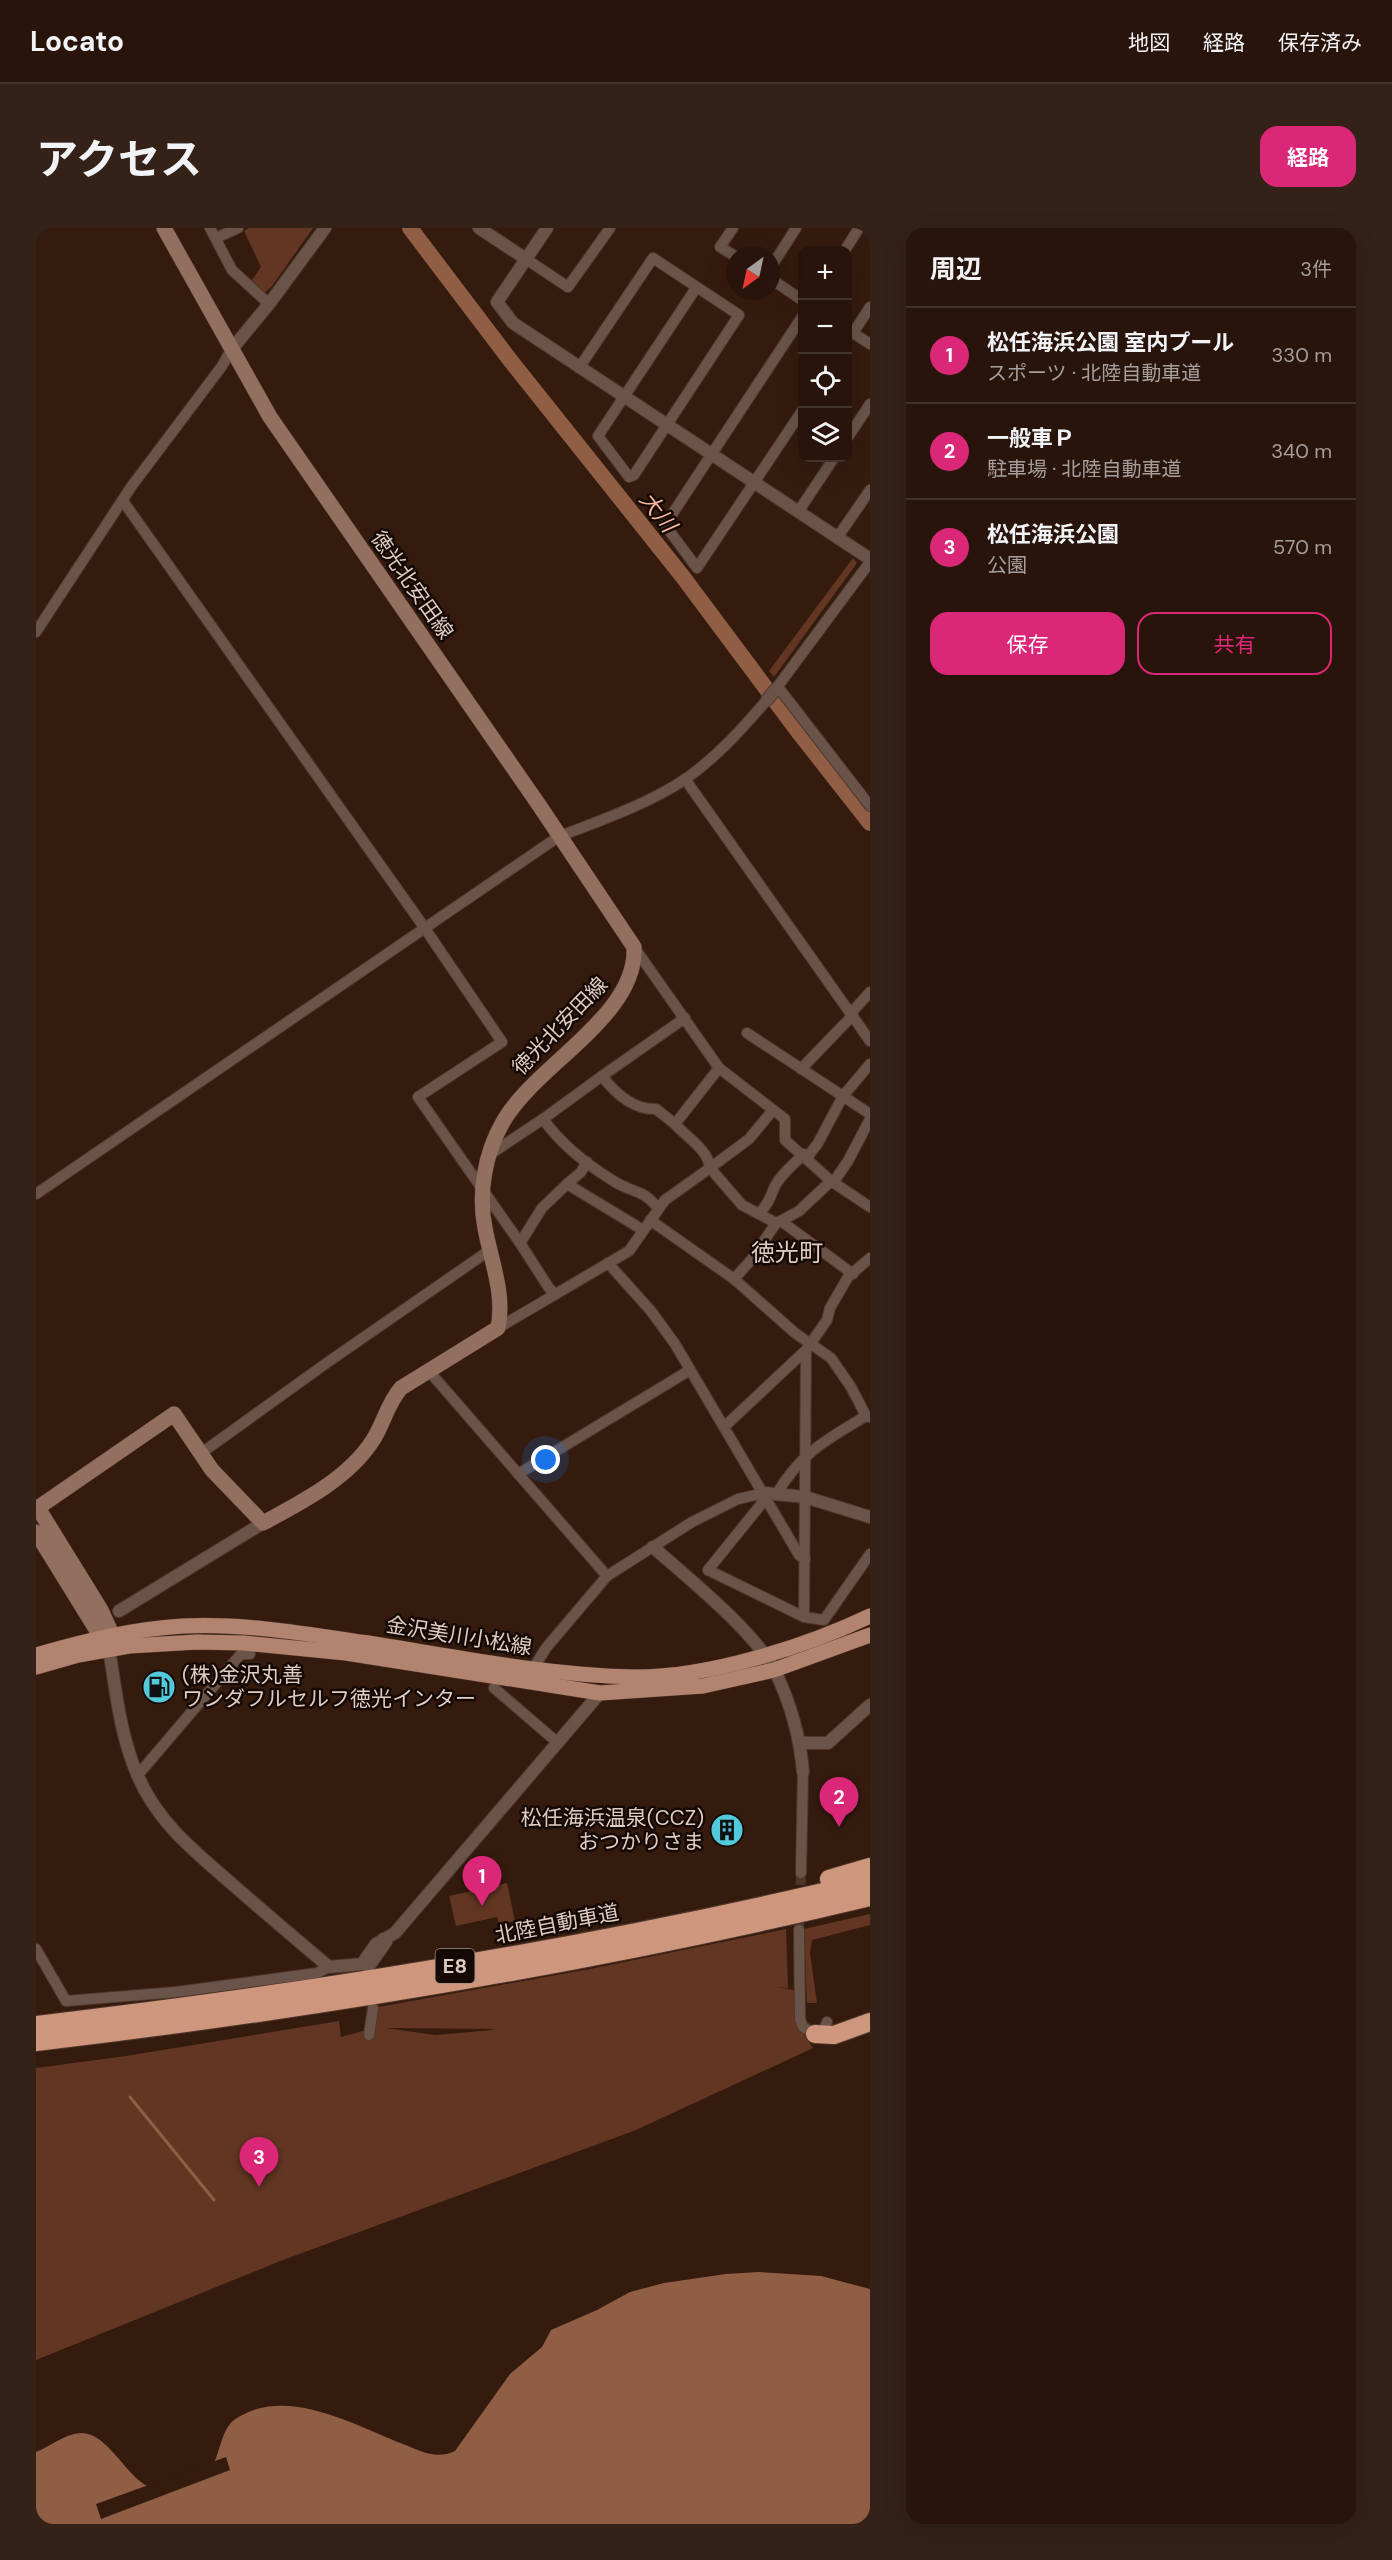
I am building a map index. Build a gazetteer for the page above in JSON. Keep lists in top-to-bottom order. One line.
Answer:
{"streets":{"highway":["北陸自動車道","E8"],"main road":["徳光北安田線","金沢美川小松線"]},"districts":["徳光町"],"water":["大川"],"places":{"fuel station":["(株)金沢丸善 ワンダフルセルフ徳光インター"],"building":["松任海浜温泉(CCZ) おつかりさま"]},"north":"bottom left","page":{"header":"Locato","nav":["地図","経路","保存済み"],"title":"アクセス","buttons":["経路",["保存","共有"]],"heading":["周辺","3件"],"map_buttons":["+","−"],"list":[{"mark":"1","name":"松任海浜公園 室内プール","note":"スポーツ · 北陸自動車道","value":"330 m"},{"mark":"2","name":"一般車Ｐ","note":"駐車場 · 北陸自動車道","value":"340 m"},{"mark":"3","name":"松任海浜公園","note":"公園","value":"570 m"}],"pins":["2","1","3"]}}
